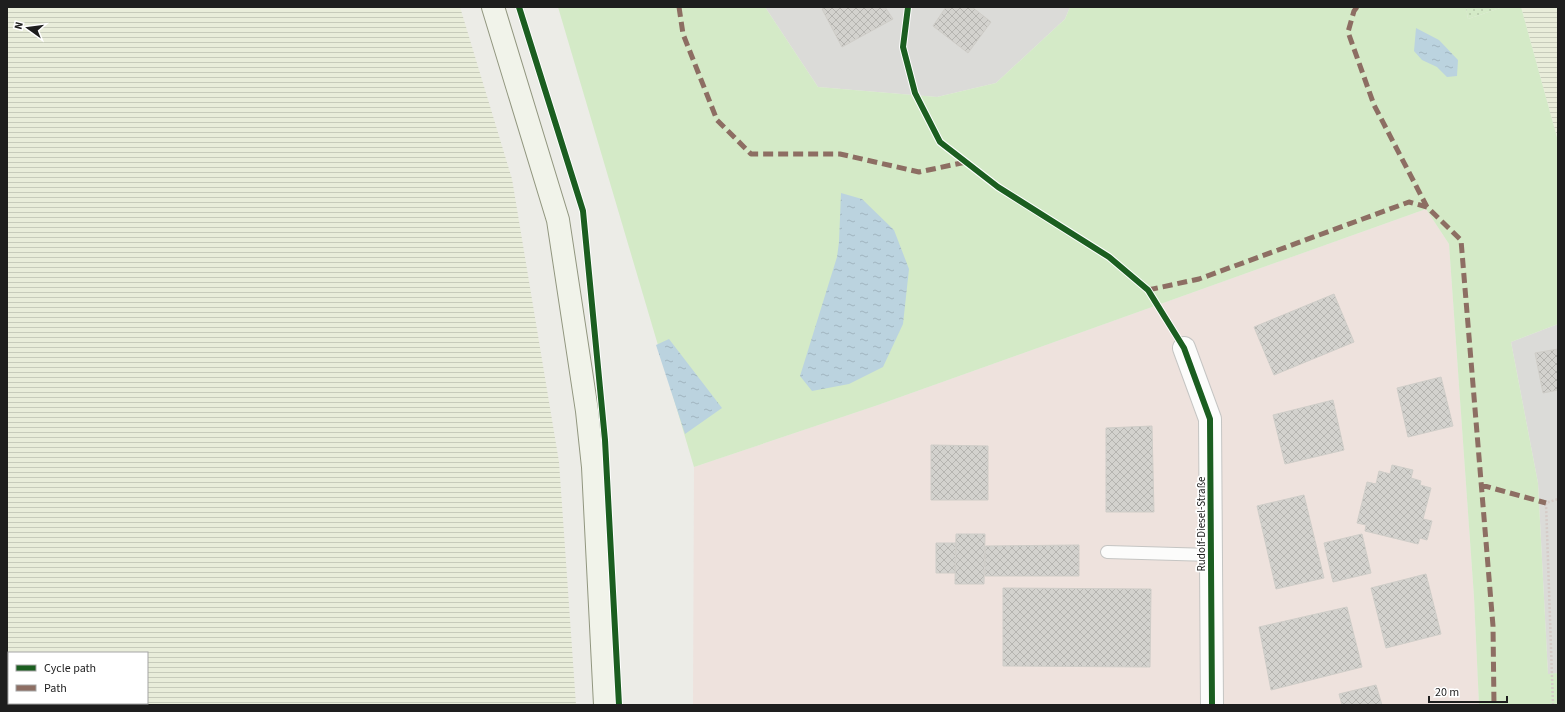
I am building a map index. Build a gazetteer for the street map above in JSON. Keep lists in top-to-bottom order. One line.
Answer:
{"streets":{"street":["Rudolf-Diesel-Straße"]},"legend":["Cycle path","Path"],"scale_bar":"20 m","north":"left"}
